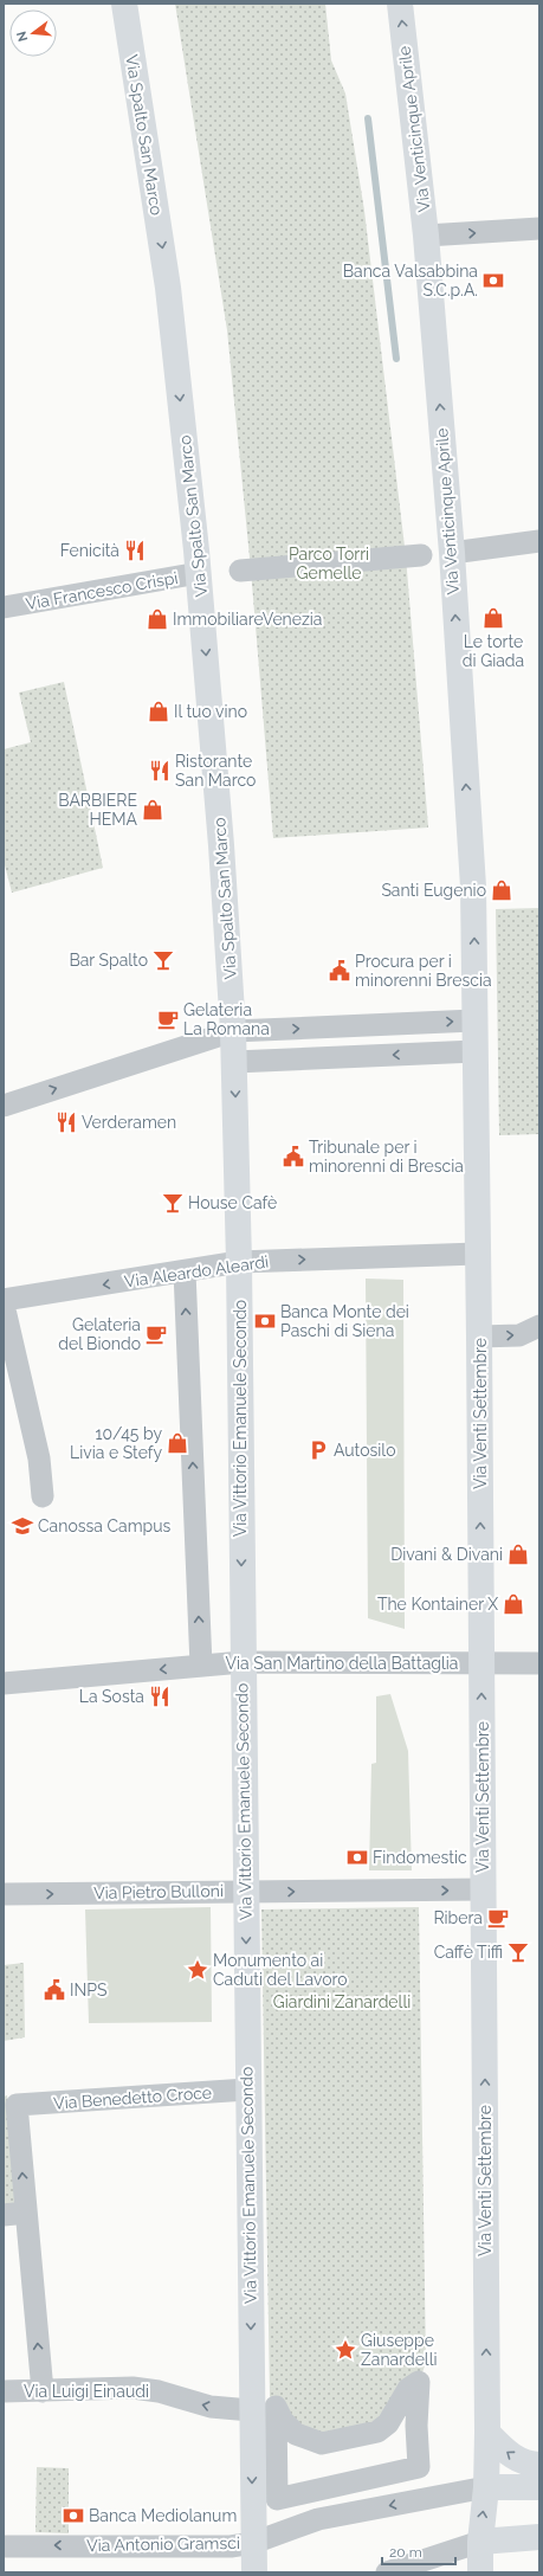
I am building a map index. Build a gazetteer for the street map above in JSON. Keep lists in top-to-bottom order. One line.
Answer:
{"streets":{"main road":["Via Venticinque Aprile","Via Spalto San Marco","Via Venti Settembre","Via Vittorio Emanuele Secondo"],"street":["Via Francesco Crispi","Via Aleardo Aleardi","Via San Martino della Battaglia","Via Pietro Bulloni","Via Benedetto Croce","Via Luigi Einaudi","Via Antonio Gramsci"]},"crossings":[["Via Venticinque Aprile","Via Venti Settembre"],["Via Spalto San Marco","Via Francesco Crispi"],["Via Spalto San Marco","Via Vittorio Emanuele Secondo"],["Via Aleardo Aleardi","Via Venti Settembre"],["Via Aleardo Aleardi","Via Vittorio Emanuele Secondo"],["Via Venti Settembre","Via San Martino della Battaglia"],["Via Venti Settembre","Via Pietro Bulloni"],["Via Venti Settembre","Via Antonio Gramsci"],["Via Vittorio Emanuele Secondo","Via San Martino della Battaglia"],["Via Vittorio Emanuele Secondo","Via Pietro Bulloni"],["Via Vittorio Emanuele Secondo","Via Benedetto Croce"],["Via Vittorio Emanuele Secondo","Via Luigi Einaudi"],["Via Vittorio Emanuele Secondo","Via Antonio Gramsci"],["Via Benedetto Croce","Via Luigi Einaudi"]],"one_way":["Via Venticinque Aprile","Via Spalto San Marco","Via Venti Settembre","Via Vittorio Emanuele Secondo","Via San Martino della Battaglia","Via Pietro Bulloni","Via Benedetto Croce","Via Luigi Einaudi","Via Antonio Gramsci"],"parks":["Parco Torri Gemelle","Giardini Zanardelli"],"places":{"bank":["Banca Valsabbina S.C.p.A.","Banca Monte dei Paschi di Siena","Findomestic","Banca Mediolanum"],"restaurant":["Fenicità","Ristorante San Marco","Verderamen","La Sosta"],"shop":["Le torte di Giada","ImmobiliareVenezia","Il tuo vino","BARBIERE HEMA","Santi Eugenio","10/45 by Livia e Stefy","Divani & Divani","The Kontainer X"],"bar":["Bar Spalto","House Cafè","Caffè Tiffi"],"public building":["Procura per i minorenni Brescia","Tribunale per i minorenni di Brescia","INPS"],"cafe":["Gelateria La Romana","Gelateria del Biondo","Ribera"],"parking":["Autosilo"],"school or university":["Canossa Campus"],"place":["Monumento ai Caduti del Lavoro","Giuseppe Zanardelli"]},"scale_bar":"20 m","north":"left"}
